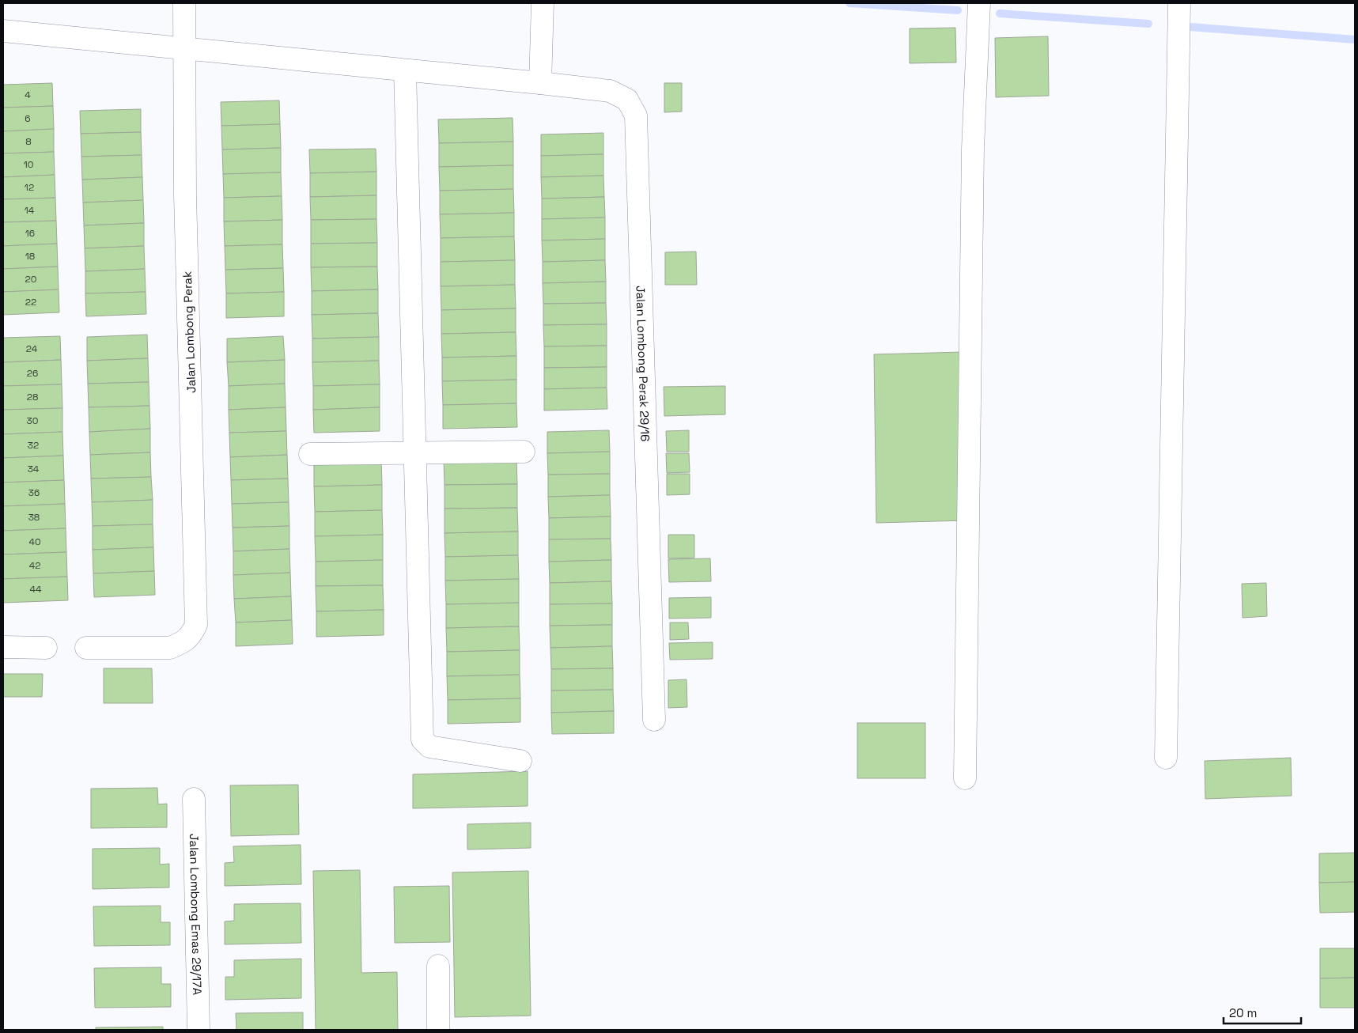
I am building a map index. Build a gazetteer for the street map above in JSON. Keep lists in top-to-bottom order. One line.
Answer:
{"streets":{"street":["Jalan Lombong Perak","Jalan Lombong Perak 29/16","Jalan Lombong Emas 29/17A"]},"crossings":[["Jalan Lombong Perak","Jalan Lombong Perak 29/16"]],"house_numbers":["4","6","8","10","12","14","16","18","20","22","24","26","28","30","32","34","36","38","40","42","44"],"scale_bar":"20 m"}
